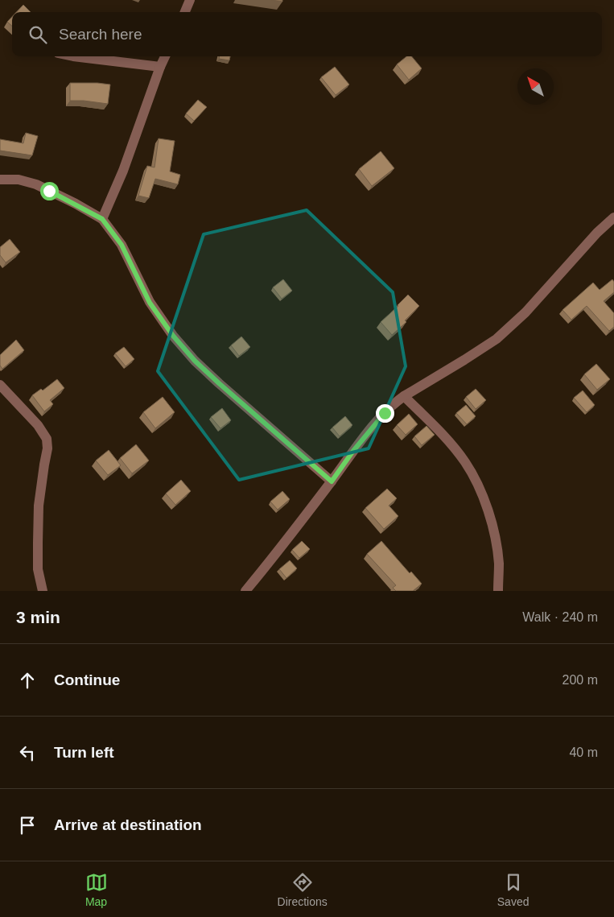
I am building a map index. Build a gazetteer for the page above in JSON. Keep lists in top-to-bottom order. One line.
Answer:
{"north":"top left","page":{"search":"Search here","heading":["3 min","Walk · 240 m"],"list":[["Continue","200 m"],["Turn left","40 m"],"Arrive at destination"],"nav":["Map","Directions","Saved"]}}
